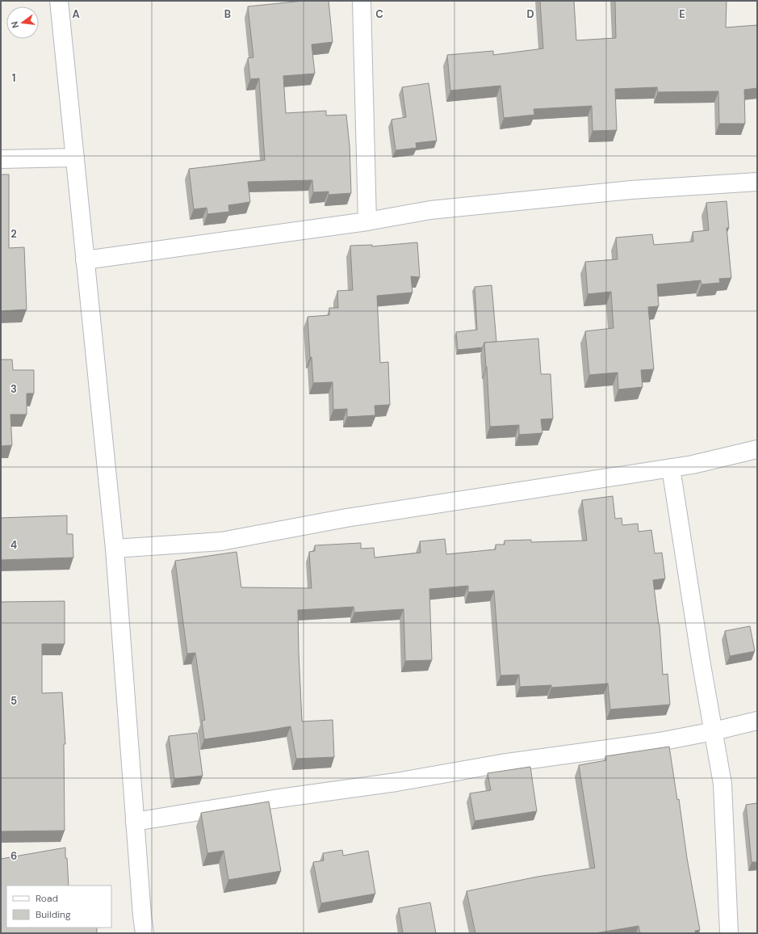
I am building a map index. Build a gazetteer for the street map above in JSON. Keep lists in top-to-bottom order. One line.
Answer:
{"legend":["Road","Building"],"north":"left","grid":{"columns":["A","B","C","D","E"],"rows":["1","2","3","4","5","6"]}}
